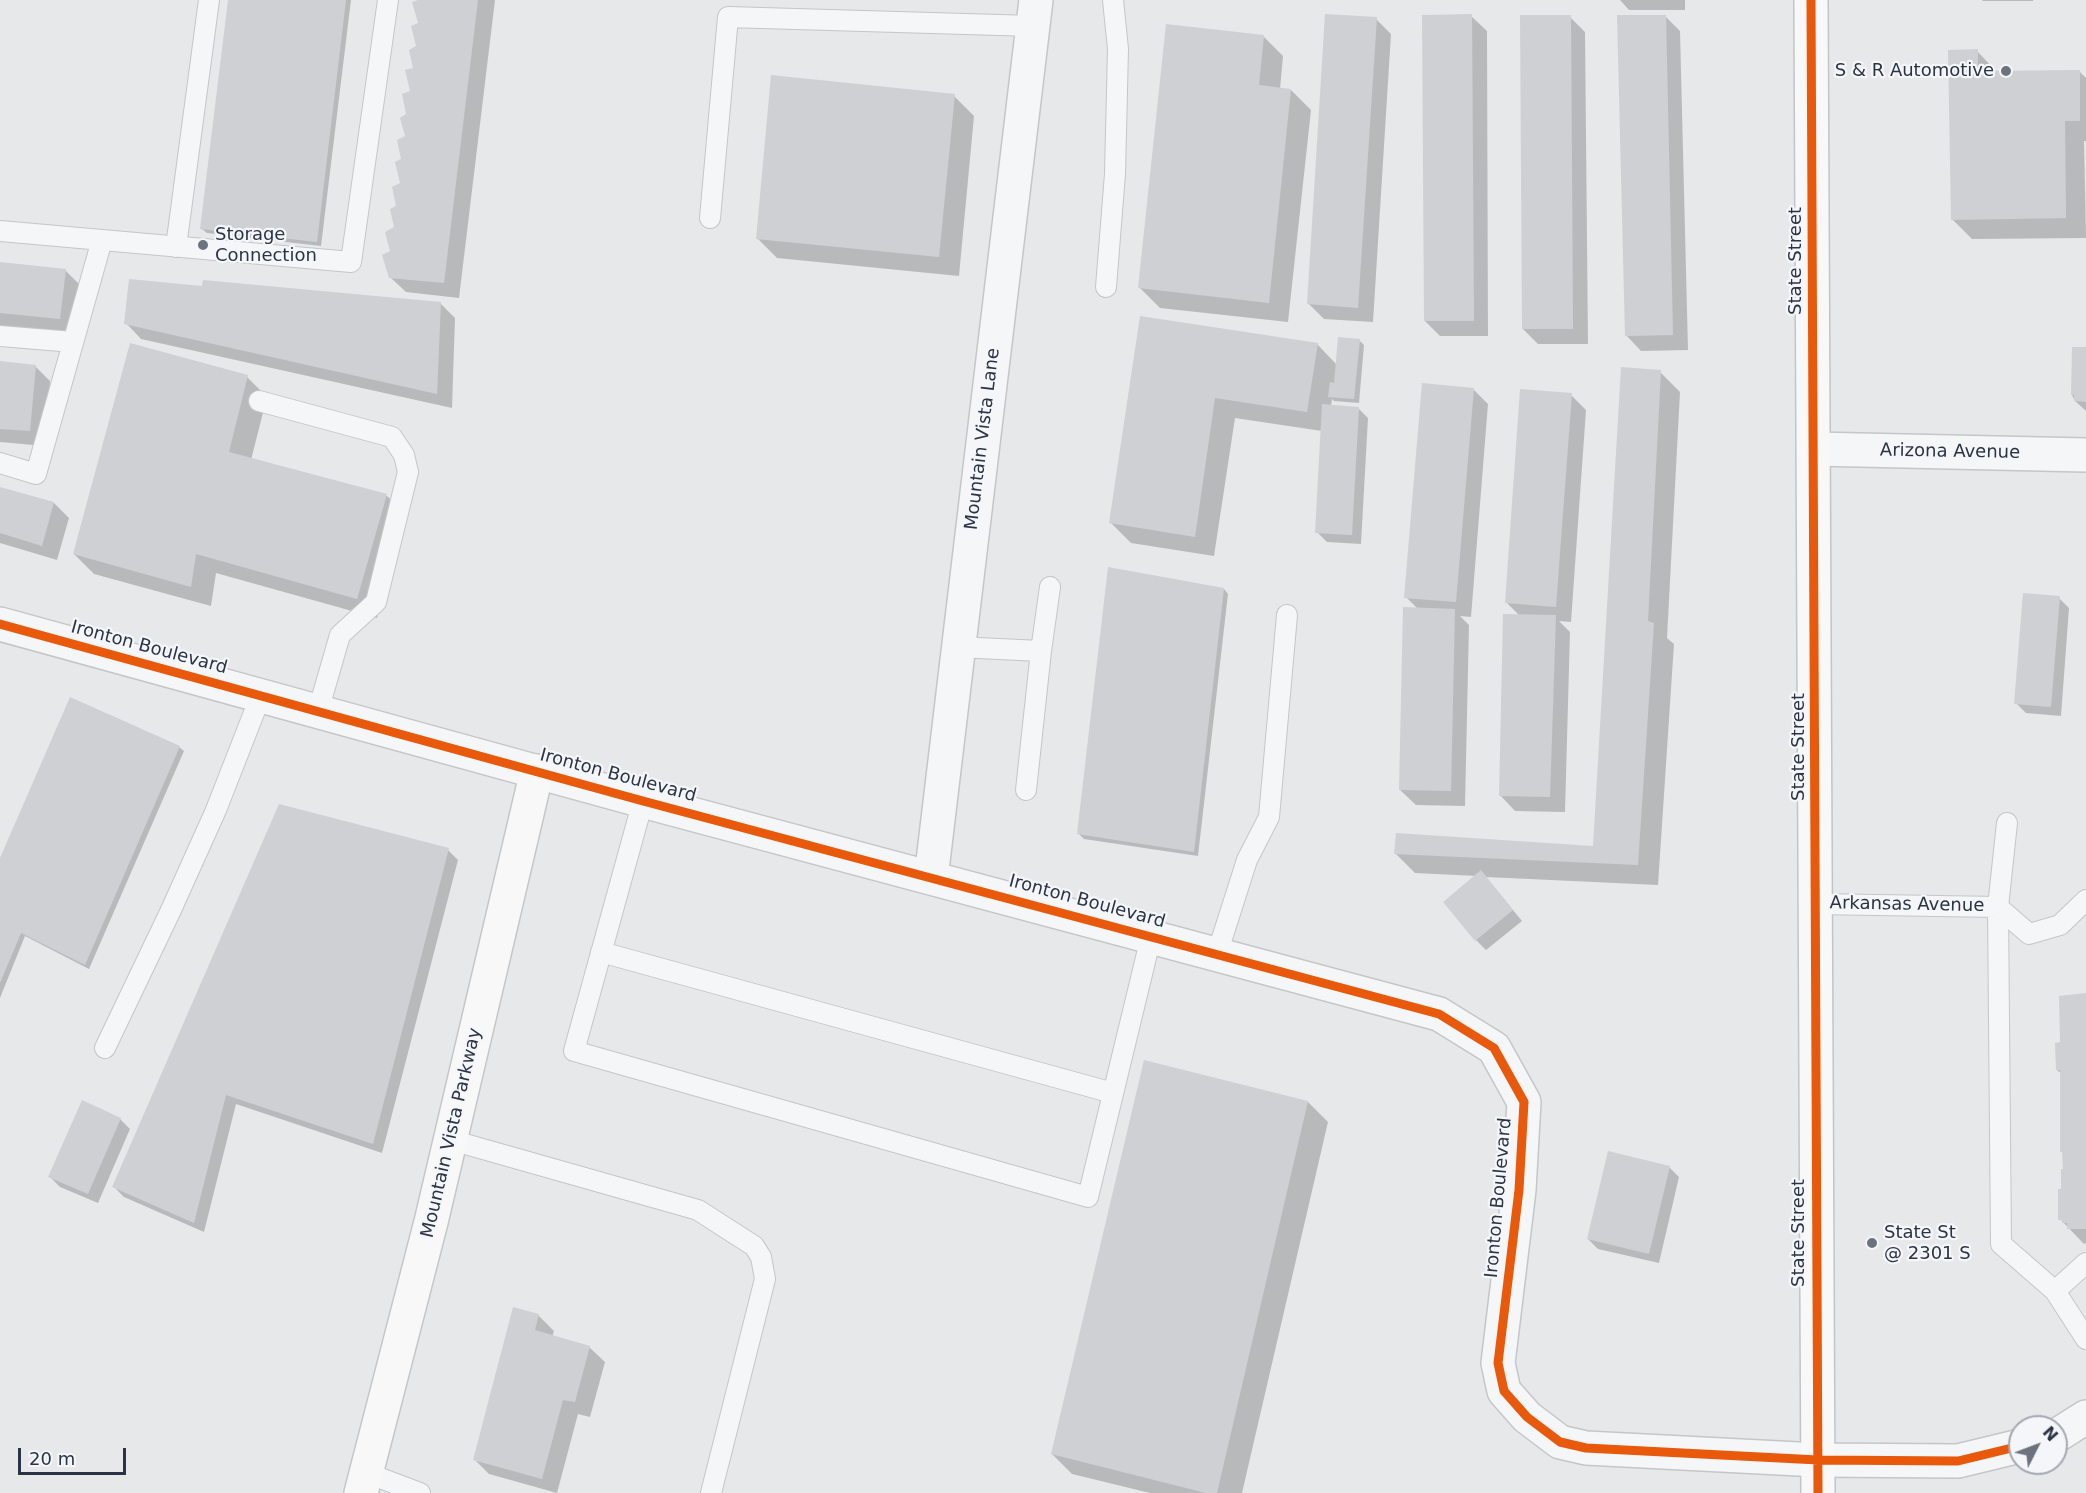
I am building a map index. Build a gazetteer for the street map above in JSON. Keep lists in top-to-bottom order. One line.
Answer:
{"streets":{"main road":["State Street","Mountain Vista Parkway"],"street":["Mountain Vista Lane","Arizona Avenue","Ironton Boulevard"],"lane":["Arkansas Avenue"]},"crossings":[["State Street","Arizona Avenue"],["State Street","Ironton Boulevard"],["State Street","Arkansas Avenue"],["Mountain Vista Lane","Ironton Boulevard"],["Ironton Boulevard","Mountain Vista Parkway"]],"places":["S & R Automotive","Storage Connection","State St @ 2301 S"],"scale_bar":"20 m","north":"top right"}
